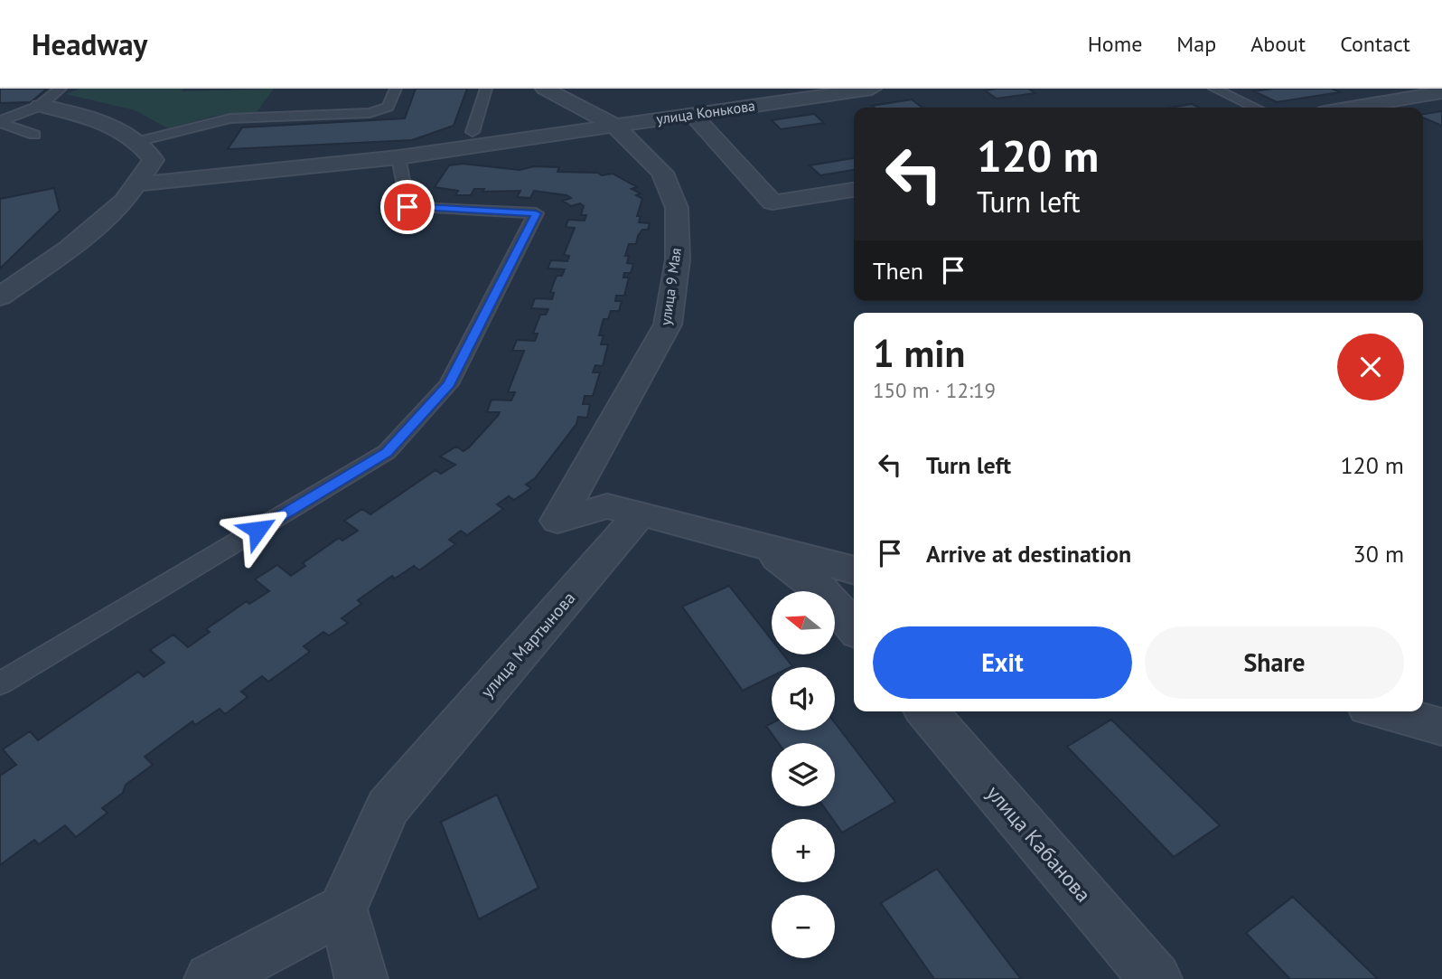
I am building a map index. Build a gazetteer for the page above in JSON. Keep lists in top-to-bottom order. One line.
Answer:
{"streets":{"street":["улица Конькова","улица 9 Мая","улица Мартынова","улица Кабанова"]},"crossings":[["улица Конькова","улица 9 Мая"],["улица 9 Мая","улица Мартынова"]],"north":"left","page":{"header":"Headway","nav":["Home","Map","About","Contact"],"turn":["120 m","Turn left"],"then":"Then","heading":["1 min","150 m · 12:19"],"list":[{"name":"Turn left","value":"120 m"},{"name":"Arrive at destination","value":"30 m"}],"map_buttons":["+","−"],"buttons":["Exit","Share"]}}
